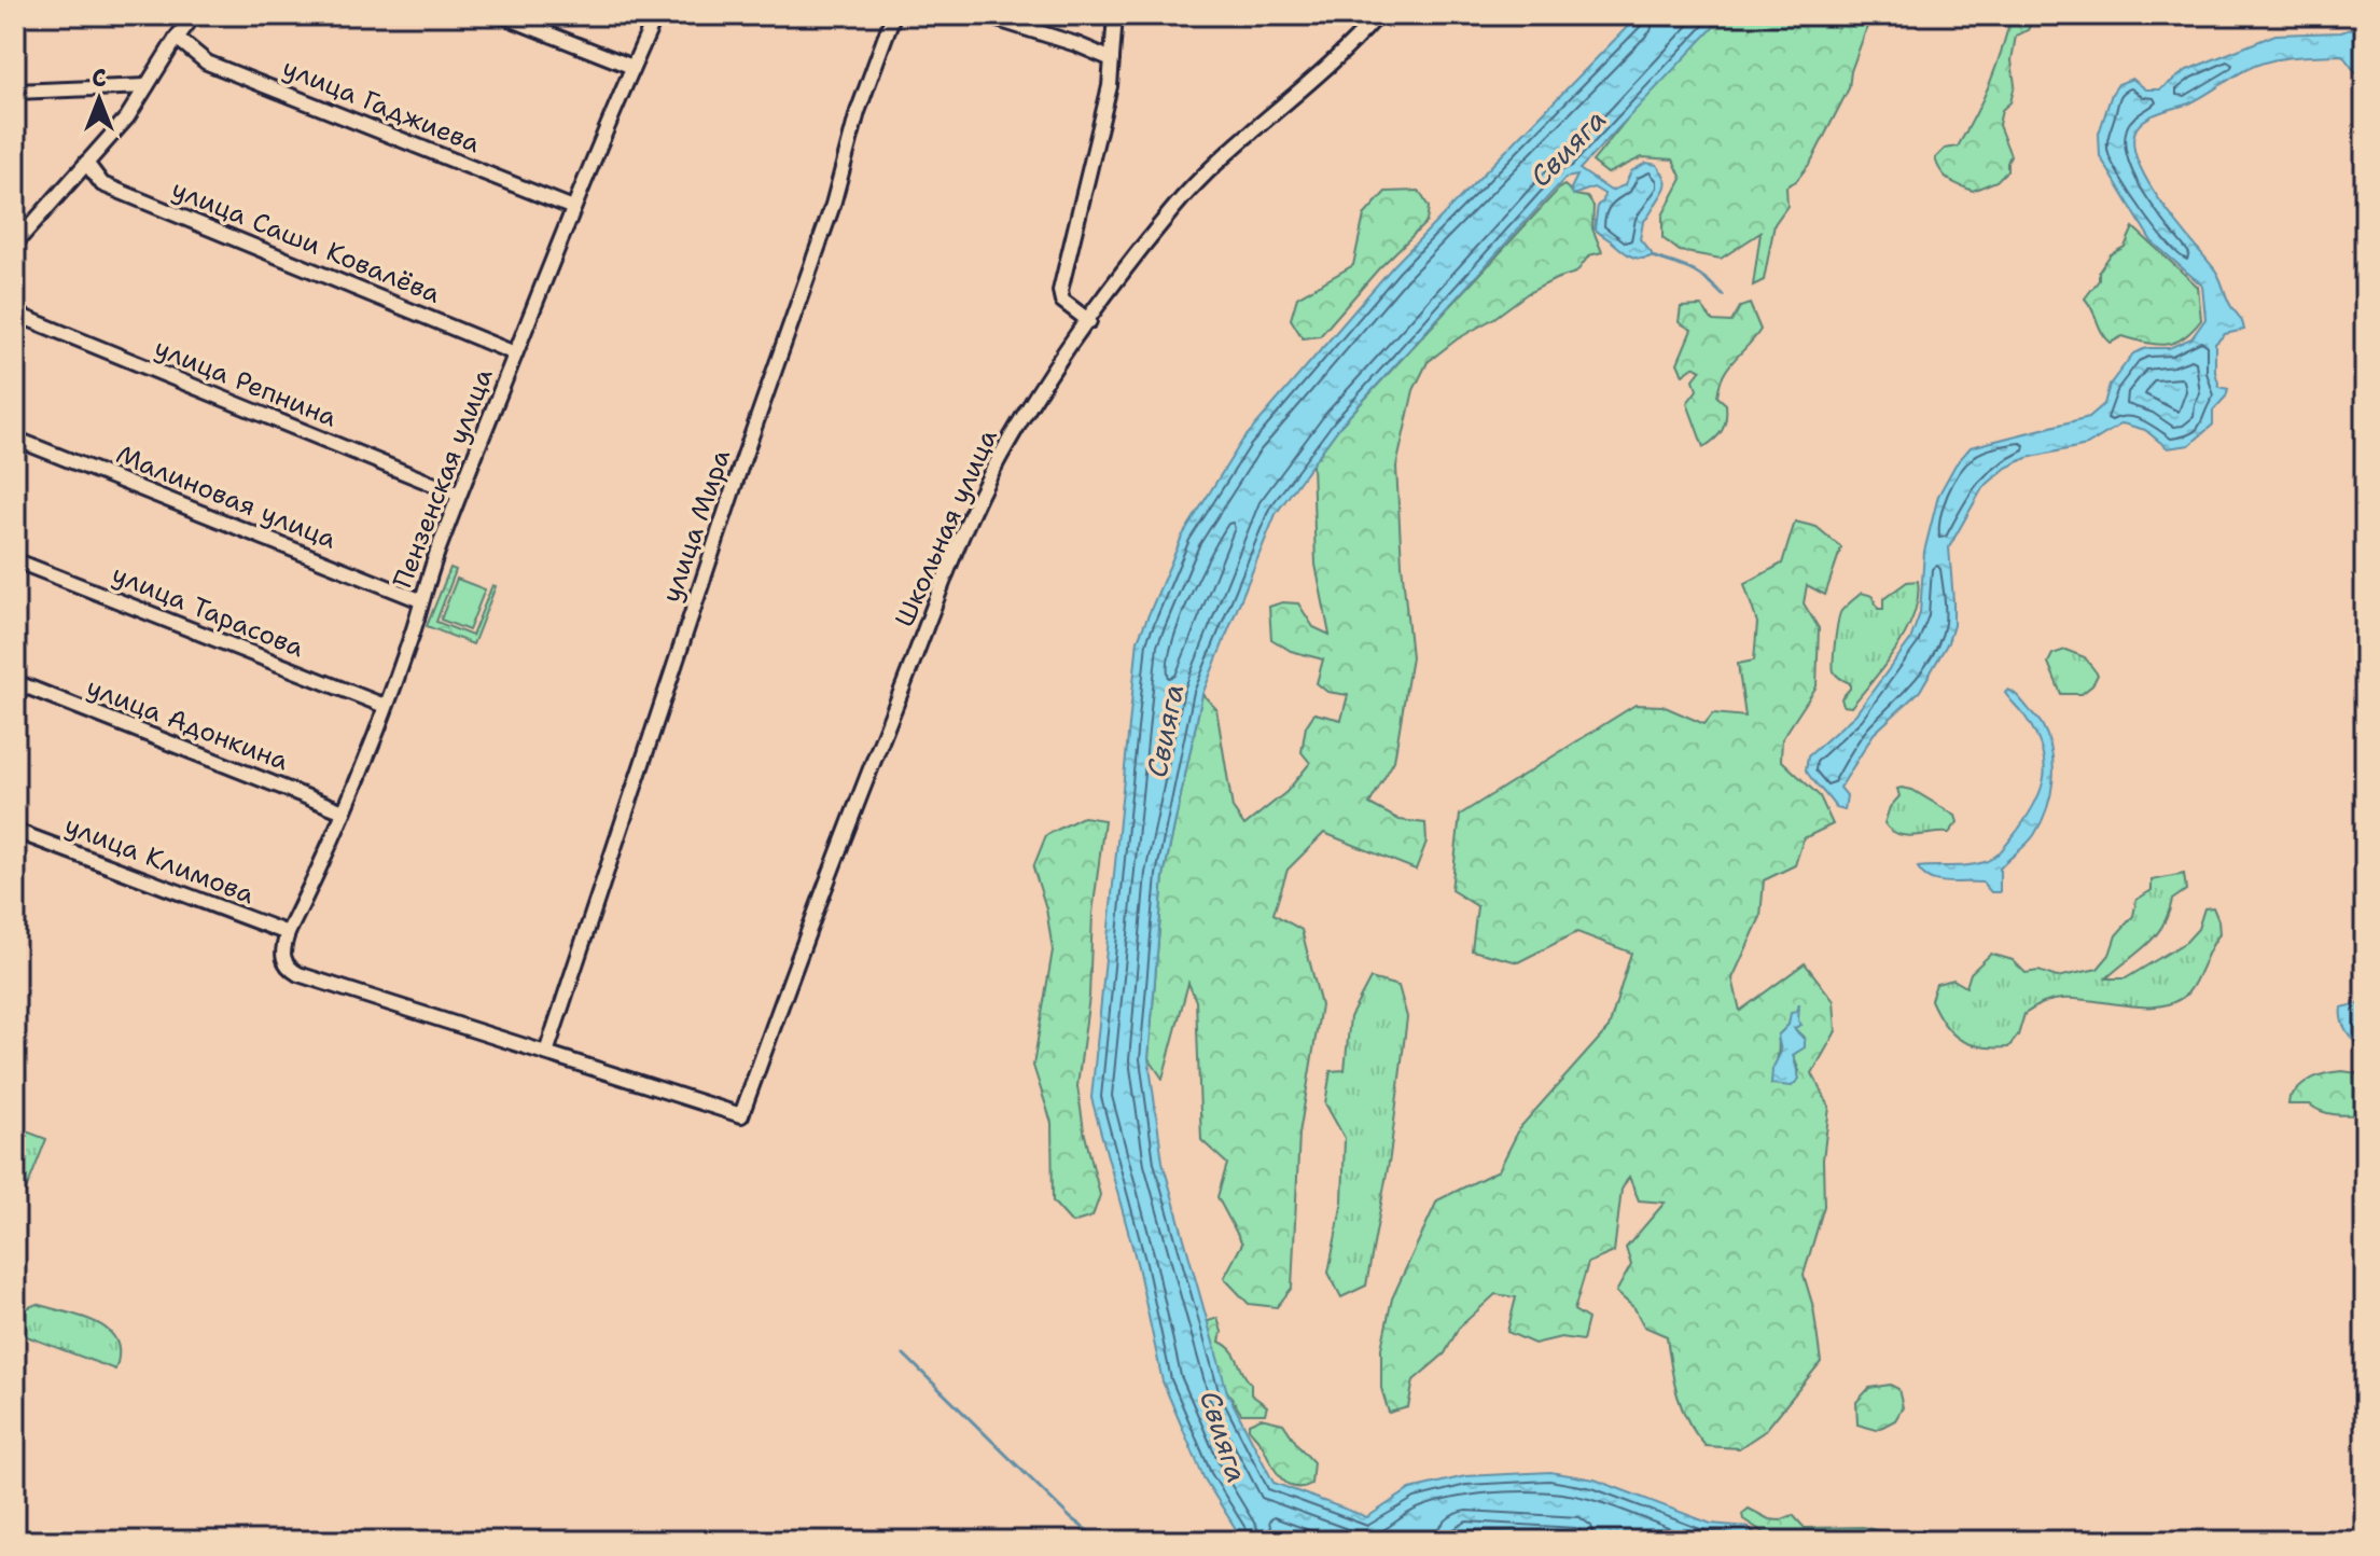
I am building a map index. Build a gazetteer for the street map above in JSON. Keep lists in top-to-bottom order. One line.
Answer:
{"streets":{"street":["улица Гаджиева","улица Саши Ковалёва","улица Репнина","Пензенская улица","Малиновая улица","улица Мира","Школьная улица","улица Тарасова","улица Адонкина","улица Климова"]},"crossings":[["улица Гаджиева","Пензенская улица"],["улица Саши Ковалёва","Пензенская улица"],["улица Репнина","Пензенская улица"],["Пензенская улица","Малиновая улица"],["Пензенская улица","улица Мира"],["Пензенская улица","Школьная улица"],["Пензенская улица","улица Тарасова"],["Пензенская улица","улица Адонкина"],["Пензенская улица","улица Климова"],["улица Мира","Школьная улица"]],"water":["Свияга"],"north":"top"}
